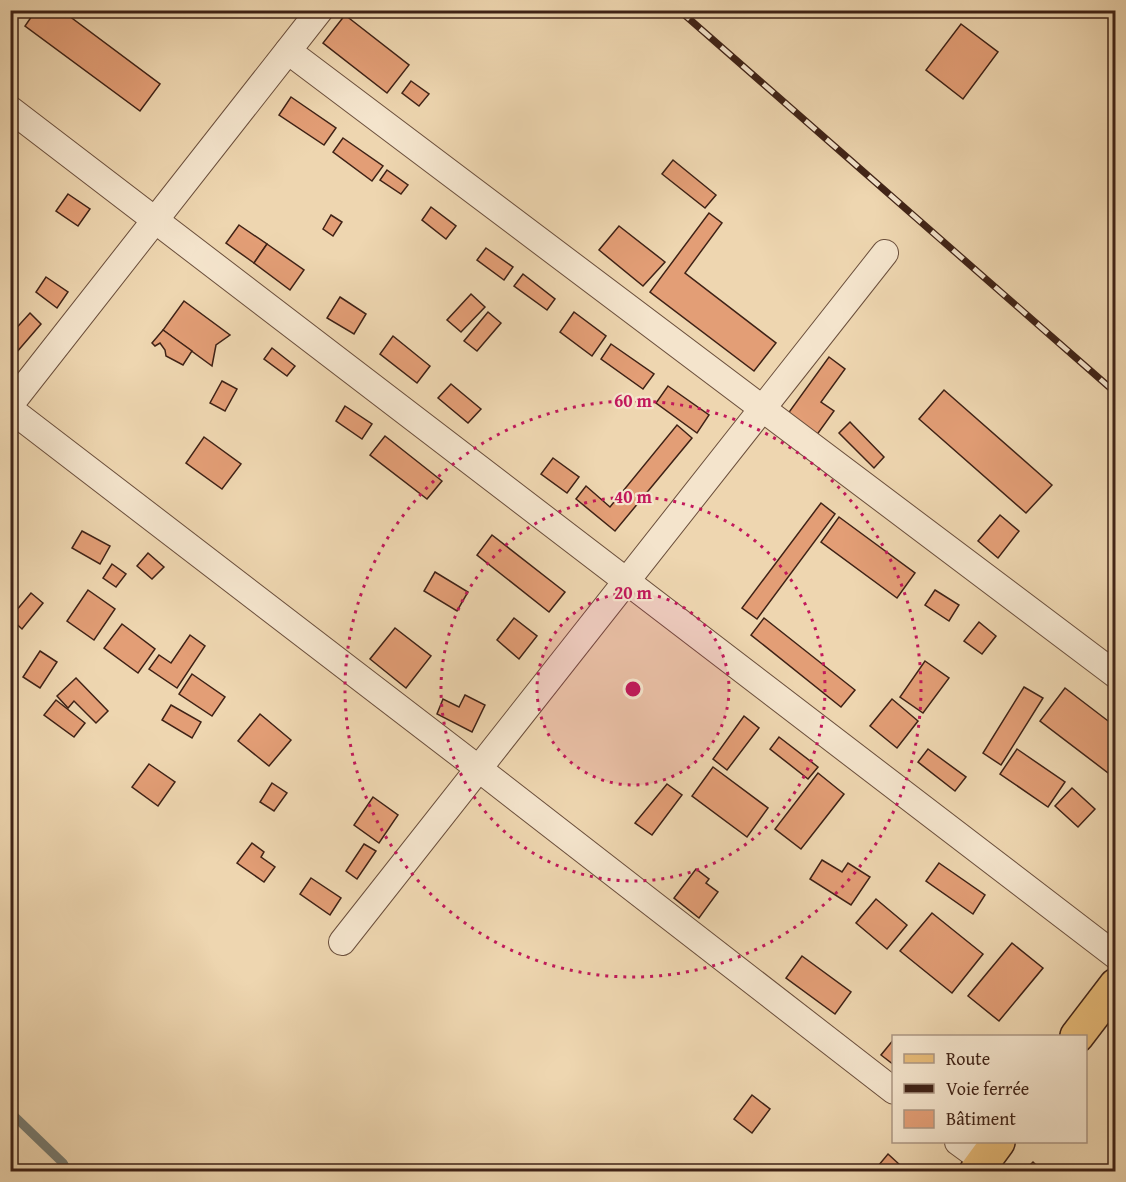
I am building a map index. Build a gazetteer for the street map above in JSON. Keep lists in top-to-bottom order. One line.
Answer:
{"legend":["Route","Voie ferrée","Bâtiment"],"rings":["60 m","40 m","20 m"]}
